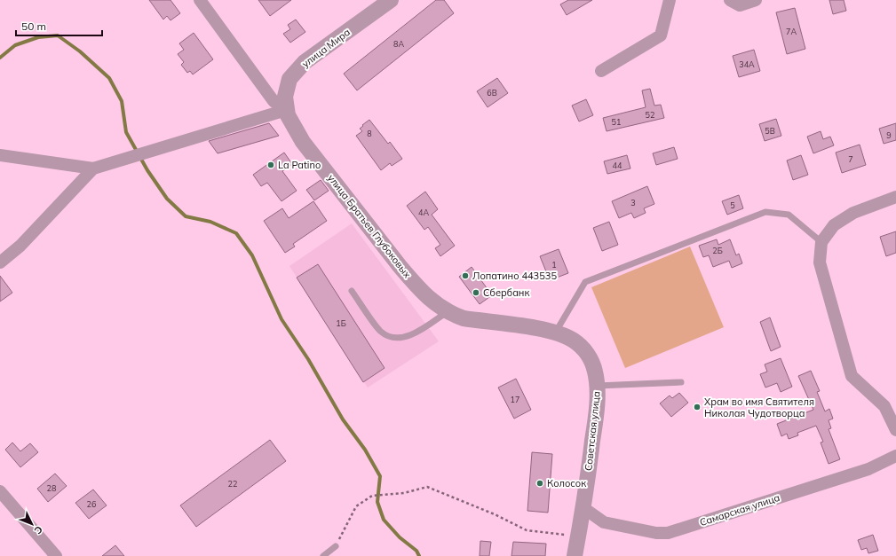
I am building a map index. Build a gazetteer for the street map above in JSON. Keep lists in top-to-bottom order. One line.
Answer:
{"streets":{"street":["улица Мира","улица Братьев Глубоковых","Советская улица","Самарская улица"]},"crossings":[["улица Мира","улица Братьев Глубоковых"],["улица Братьев Глубоковых","Советская улица"],["Советская улица","Самарская улица"]],"places":["La Patino","Лопатино 443535","Сбербанк","Храм во имя Святителя Николая Чудотворца","Колосок"],"house_numbers":["7А","8А","34А","6В","52","51","5В","8","9","7","44","3","5","4А","2Б","1","1Б","17","22","28","26"],"scale_bar":"50 m","north":"bottom right"}
